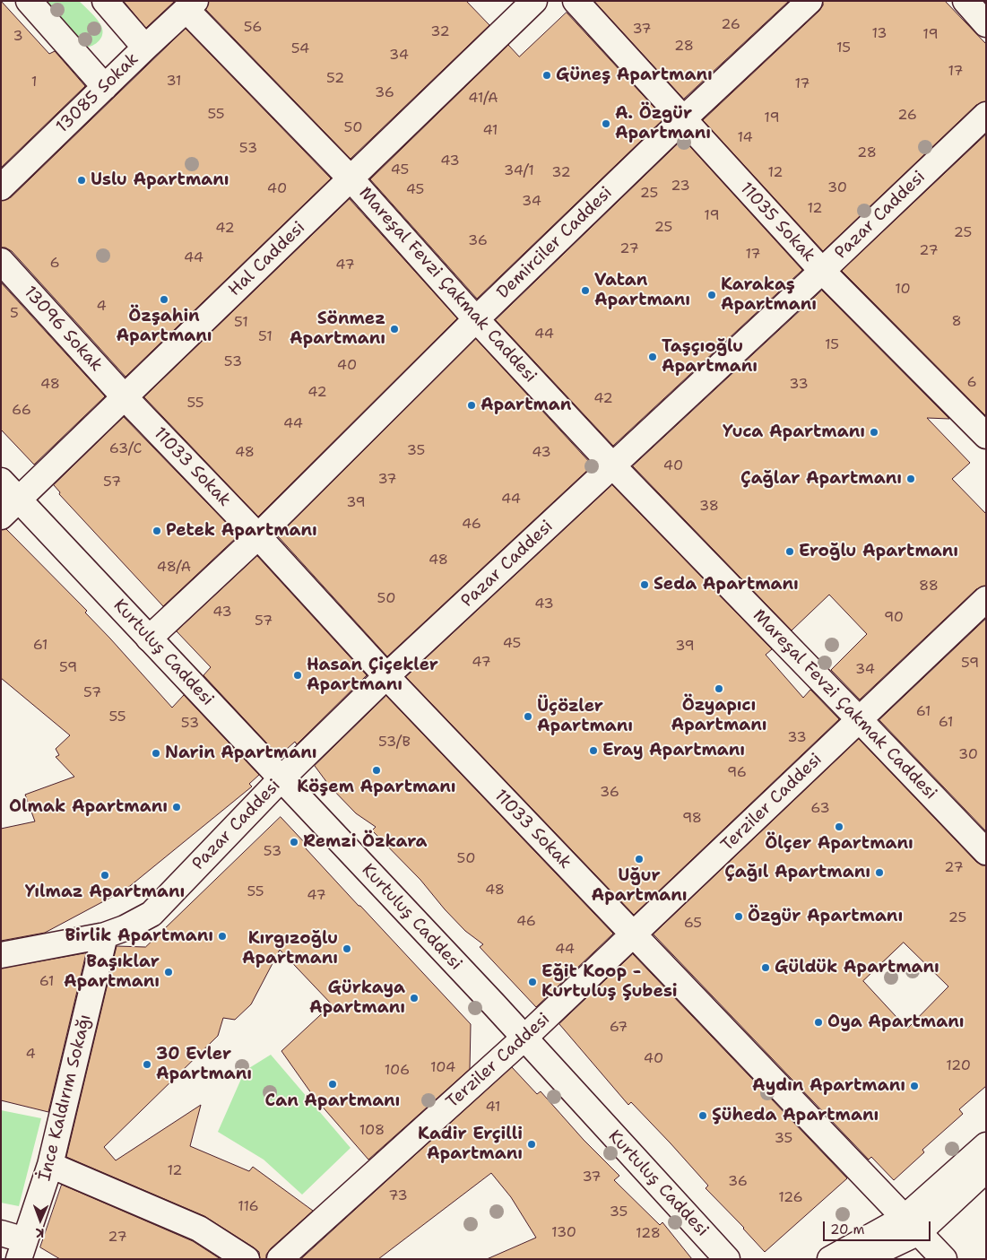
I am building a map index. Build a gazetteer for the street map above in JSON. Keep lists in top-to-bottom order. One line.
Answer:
{"streets":{"street":["13085 Sokak","Pazar Caddesi","11035 Sokak","Demirciler Caddesi","Hal Caddesi","Mareşal Fevzi Çakmak Caddesi","13096 Sokak","11033 Sokak","Kurtuluş Caddesi","Terziler Caddesi","İnce Kaldırım Sokağı"]},"crossings":[["13085 Sokak","Mareşal Fevzi Çakmak Caddesi"],["Pazar Caddesi","11035 Sokak"],["Pazar Caddesi","Mareşal Fevzi Çakmak Caddesi"],["Pazar Caddesi","11033 Sokak"],["Pazar Caddesi","Kurtuluş Caddesi"],["Pazar Caddesi","İnce Kaldırım Sokağı"],["11035 Sokak","Demirciler Caddesi"],["Demirciler Caddesi","Mareşal Fevzi Çakmak Caddesi"],["Demirciler Caddesi","11033 Sokak"],["Demirciler Caddesi","Kurtuluş Caddesi"],["Hal Caddesi","Mareşal Fevzi Çakmak Caddesi"],["Hal Caddesi","13096 Sokak"],["Hal Caddesi","11033 Sokak"],["Hal Caddesi","Kurtuluş Caddesi"],["Mareşal Fevzi Çakmak Caddesi","Terziler Caddesi"],["13096 Sokak","11033 Sokak"],["11033 Sokak","Terziler Caddesi"],["Kurtuluş Caddesi","Terziler Caddesi"]],"places":["Güneş Apartmanı","A. Özgür Apartmanı","Uslu Apartmanı","Vatan Apartmanı","Karakaş Apartmanı","Özşahin Apartmanı","Sönmez Apartmanı","Taşçıoğlu Apartmanı","Apartman","Yuca Apartmanı","Çağlar Apartmanı","Petek Apartmanı","Eroğlu Apartmanı","Seda Apartmanı","Hasan Çiçekler Apartmanı","Özyapıcı Apartmanı","Üçözler Apartmanı","Eray Apartmanı","Narin Apartmanı","Köşem Apartmanı","Olmak Apartmanı","Ölçer Apartmanı","Remzi Özkara","Uğur Apartmanı","Çağıl Apartmanı","Yılmaz Apartmanı","Özgür Apartmanı","Birlik Apartmanı","Kırgızoğlu Apartmanı","Güldük Apartmanı","Başıklar Apartmanı","Eğit Koop - Kurtuluş Şubesi","Gürkaya Apartmanı","Oya Apartmanı","30 Evler Apartmanı","Can Apartmanı","Aydın Apartmanı","Şüheda Apartmanı","Kadir Erçilli Apartmanı"],"house_numbers":["26","56","37","32","13","19","3","28","15","54","34","17","52","31","1","17","36","41/A","55","26","19","50","41","14","53","28","43","45","34/1","32","12","23","30","40","45","25","34","12","19","25","42","25","36","27","27","17","44","6","47","10","4","5","8","51","44","51","15","53","40","6","48","33","42","42","55","66","44","63/C","35","48","43","40","37","57","44","39","38","46","48","48/A","88","50","43","43","90","57","45","61","39","47","59","59","34","57","61","55","61","53","33","53/B","30","96","36","63","98","53","50","27","48","55","47","25","46","65","44","61","67","4","40","120","104","106","41","108","35","12","37","36","73","126","116","35","130","128","27"],"scale_bar":"20 m","north":"bottom"}
